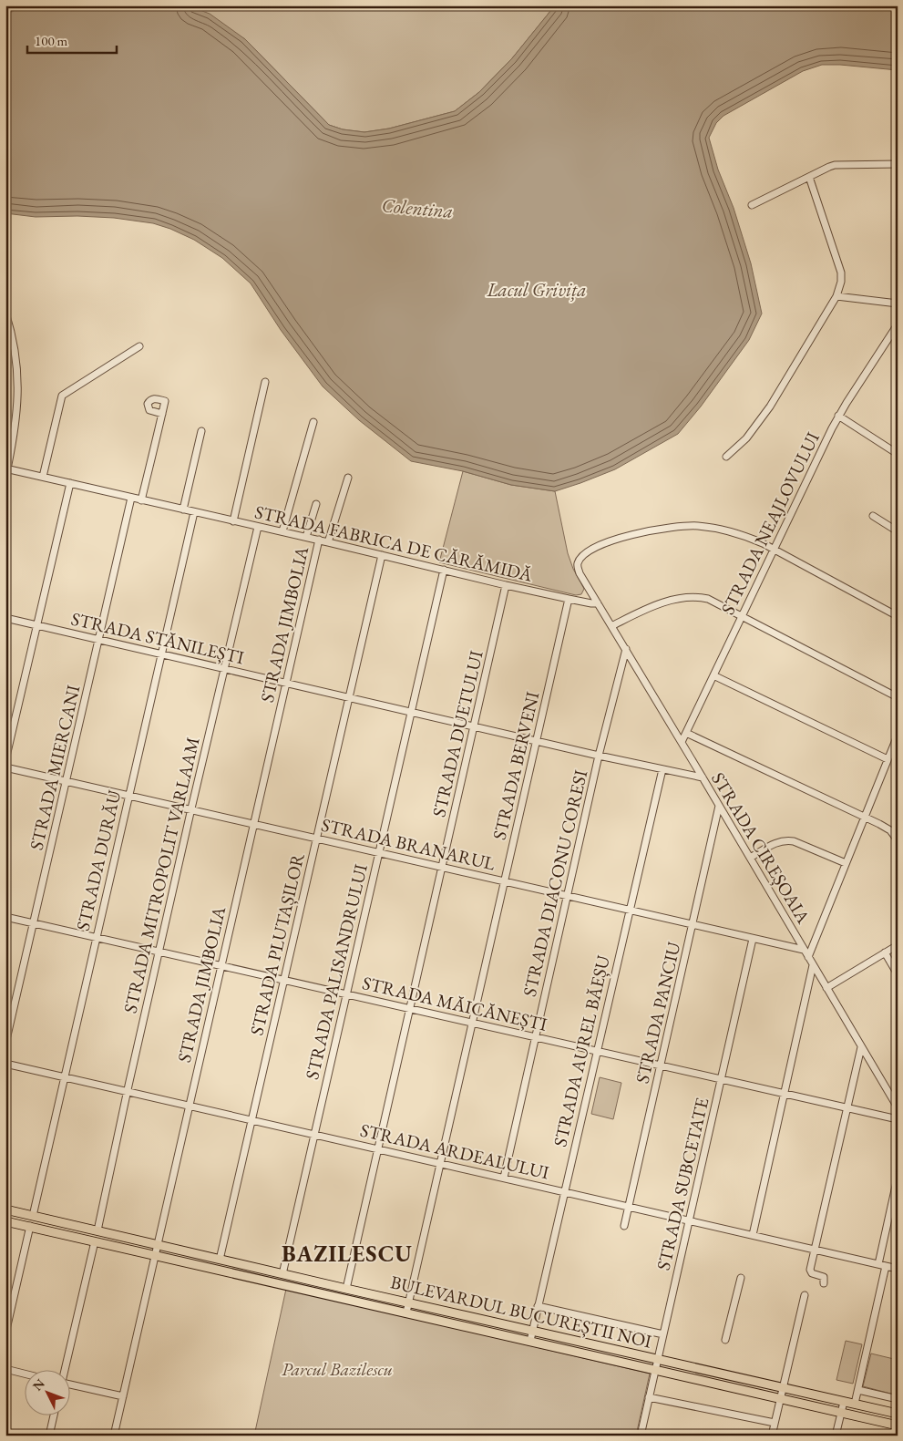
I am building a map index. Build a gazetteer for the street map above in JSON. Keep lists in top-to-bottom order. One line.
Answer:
{"streets":{"main road":["BULEVARDUL BUCUREȘTII NOI"],"street":["STRADA NEAJLOVULUI","STRADA FABRICA DE CĂRĂMIDĂ","STRADA JIMBOLIA","STRADA STĂNILEȘTI","STRADA DUETULUI","STRADA BERVENI","STRADA MIERCANI","STRADA BRANARUL","STRADA CIREȘOAIA","STRADA DURĂU","STRADA MITROPOLIT VARLAAM","STRADA DIACONU CORESI","STRADA PLUTAȘILOR","STRADA PALISANDRULUI","STRADA MĂICĂNEȘTI","STRADA PANCIU","STRADA AUREL BĂEȘU","STRADA ARDEALULUI","STRADA SUBCETATE"]},"crossings":[["STRADA NEAJLOVULUI","STRADA CIREȘOAIA"],["STRADA FABRICA DE CĂRĂMIDĂ","STRADA JIMBOLIA"],["STRADA FABRICA DE CĂRĂMIDĂ","STRADA DUETULUI"],["STRADA FABRICA DE CĂRĂMIDĂ","STRADA BERVENI"],["STRADA FABRICA DE CĂRĂMIDĂ","STRADA MIERCANI"],["STRADA FABRICA DE CĂRĂMIDĂ","STRADA CIREȘOAIA"],["STRADA FABRICA DE CĂRĂMIDĂ","STRADA DURĂU"],["STRADA FABRICA DE CĂRĂMIDĂ","STRADA MITROPOLIT VARLAAM"],["STRADA FABRICA DE CĂRĂMIDĂ","STRADA PLUTAȘILOR"],["STRADA FABRICA DE CĂRĂMIDĂ","STRADA PALISANDRULUI"],["STRADA JIMBOLIA","STRADA STĂNILEȘTI"],["STRADA JIMBOLIA","STRADA BRANARUL"],["STRADA JIMBOLIA","STRADA MĂICĂNEȘTI"],["STRADA JIMBOLIA","STRADA ARDEALULUI"],["STRADA JIMBOLIA","BULEVARDUL BUCUREȘTII NOI"],["STRADA STĂNILEȘTI","STRADA DUETULUI"],["STRADA STĂNILEȘTI","STRADA BERVENI"],["STRADA STĂNILEȘTI","STRADA MIERCANI"],["STRADA STĂNILEȘTI","STRADA CIREȘOAIA"],["STRADA STĂNILEȘTI","STRADA DURĂU"],["STRADA STĂNILEȘTI","STRADA MITROPOLIT VARLAAM"],["STRADA STĂNILEȘTI","STRADA DIACONU CORESI"],["STRADA STĂNILEȘTI","STRADA PLUTAȘILOR"],["STRADA STĂNILEȘTI","STRADA PALISANDRULUI"],["STRADA STĂNILEȘTI","STRADA AUREL BĂEȘU"],["STRADA DUETULUI","STRADA BRANARUL"],["STRADA DUETULUI","STRADA MĂICĂNEȘTI"],["STRADA DUETULUI","STRADA ARDEALULUI"],["STRADA DUETULUI","BULEVARDUL BUCUREȘTII NOI"],["STRADA BERVENI","STRADA BRANARUL"],["STRADA BERVENI","STRADA MĂICĂNEȘTI"],["STRADA BERVENI","STRADA ARDEALULUI"],["STRADA BERVENI","BULEVARDUL BUCUREȘTII NOI"],["STRADA MIERCANI","STRADA BRANARUL"],["STRADA MIERCANI","STRADA MĂICĂNEȘTI"],["STRADA BRANARUL","STRADA CIREȘOAIA"],["STRADA BRANARUL","STRADA DURĂU"],["STRADA BRANARUL","STRADA MITROPOLIT VARLAAM"],["STRADA BRANARUL","STRADA DIACONU CORESI"],["STRADA BRANARUL","STRADA PLUTAȘILOR"],["STRADA BRANARUL","STRADA PALISANDRULUI"],["STRADA BRANARUL","STRADA PANCIU"],["STRADA BRANARUL","STRADA AUREL BĂEȘU"],["STRADA BRANARUL","STRADA SUBCETATE"],["STRADA CIREȘOAIA","STRADA DIACONU CORESI"],["STRADA CIREȘOAIA","STRADA PANCIU"],["STRADA DURĂU","STRADA MĂICĂNEȘTI"],["STRADA DURĂU","STRADA ARDEALULUI"],["STRADA DURĂU","BULEVARDUL BUCUREȘTII NOI"],["STRADA MITROPOLIT VARLAAM","STRADA MĂICĂNEȘTI"],["STRADA MITROPOLIT VARLAAM","STRADA ARDEALULUI"],["STRADA MITROPOLIT VARLAAM","BULEVARDUL BUCUREȘTII NOI"],["STRADA DIACONU CORESI","STRADA MĂICĂNEȘTI"],["STRADA DIACONU CORESI","STRADA ARDEALULUI"],["STRADA PLUTAȘILOR","STRADA MĂICĂNEȘTI"],["STRADA PLUTAȘILOR","STRADA ARDEALULUI"],["STRADA PLUTAȘILOR","BULEVARDUL BUCUREȘTII NOI"],["STRADA PALISANDRULUI","STRADA MĂICĂNEȘTI"],["STRADA PALISANDRULUI","STRADA ARDEALULUI"],["STRADA PALISANDRULUI","BULEVARDUL BUCUREȘTII NOI"],["STRADA MĂICĂNEȘTI","STRADA PANCIU"],["STRADA MĂICĂNEȘTI","STRADA AUREL BĂEȘU"],["STRADA MĂICĂNEȘTI","STRADA SUBCETATE"],["STRADA PANCIU","STRADA ARDEALULUI"],["STRADA AUREL BĂEȘU","STRADA ARDEALULUI"],["STRADA AUREL BĂEȘU","BULEVARDUL BUCUREȘTII NOI"],["STRADA ARDEALULUI","STRADA SUBCETATE"],["STRADA SUBCETATE","BULEVARDUL BUCUREȘTII NOI"]],"districts":["BAZILESCU"],"water":["Colentina","Lacul Grivița"],"parks":["Parcul Bazilescu"],"scale_bar":"100 m","north":"top left"}
